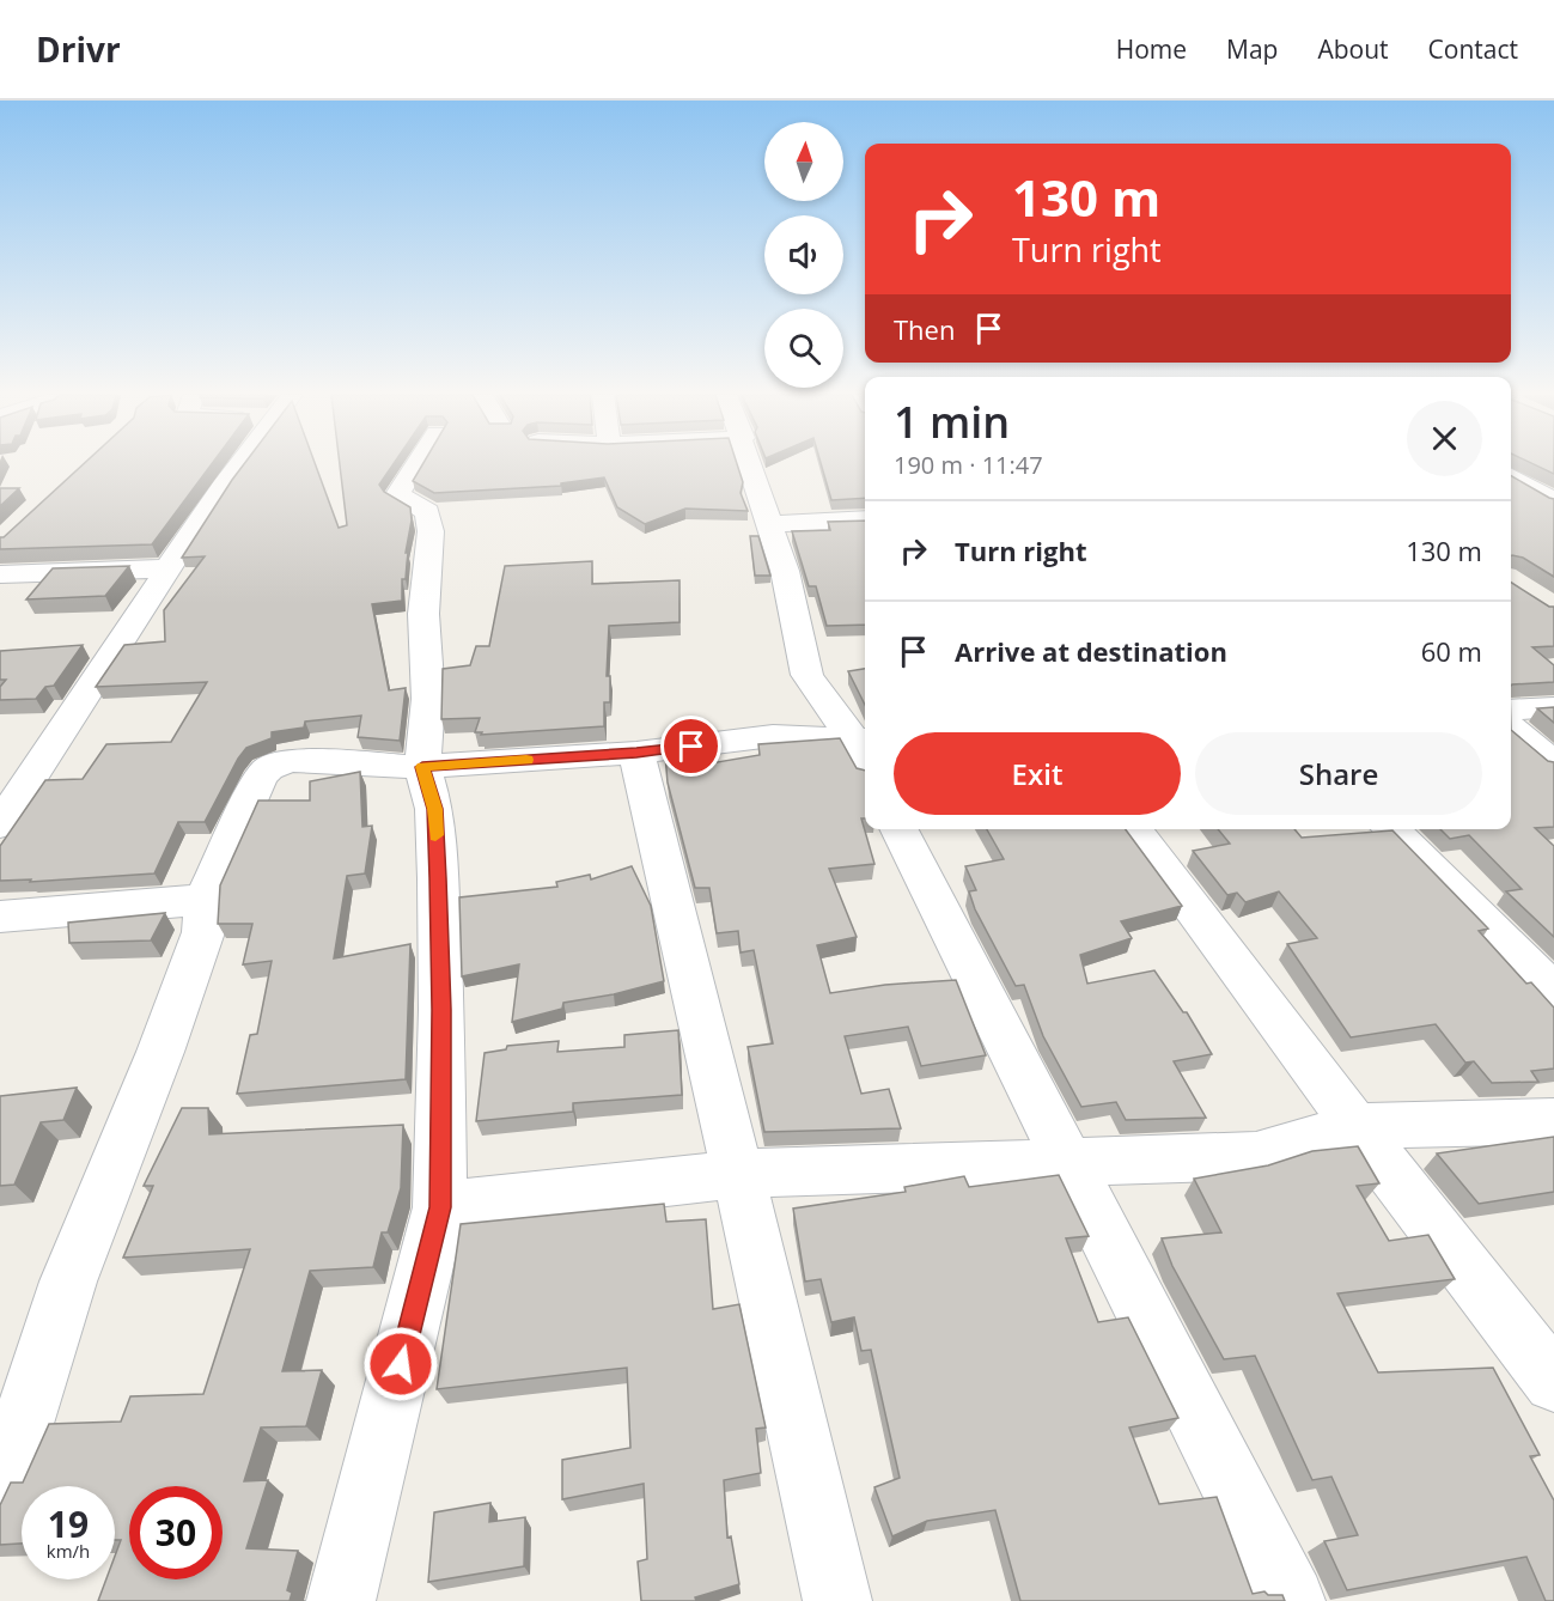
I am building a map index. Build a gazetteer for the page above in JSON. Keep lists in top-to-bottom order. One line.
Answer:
{"north":"top","page":{"header":"Drivr","nav":["Home","Map","About","Contact"],"turn":["130 m","Turn right"],"then":"Then","heading":["1 min","190 m · 11:47"],"list":[{"name":"Turn right","value":"130 m"},{"name":"Arrive at destination","value":"60 m"}],"buttons":["Exit","Share"],"speed":"19 km/h","limit":"30"}}
